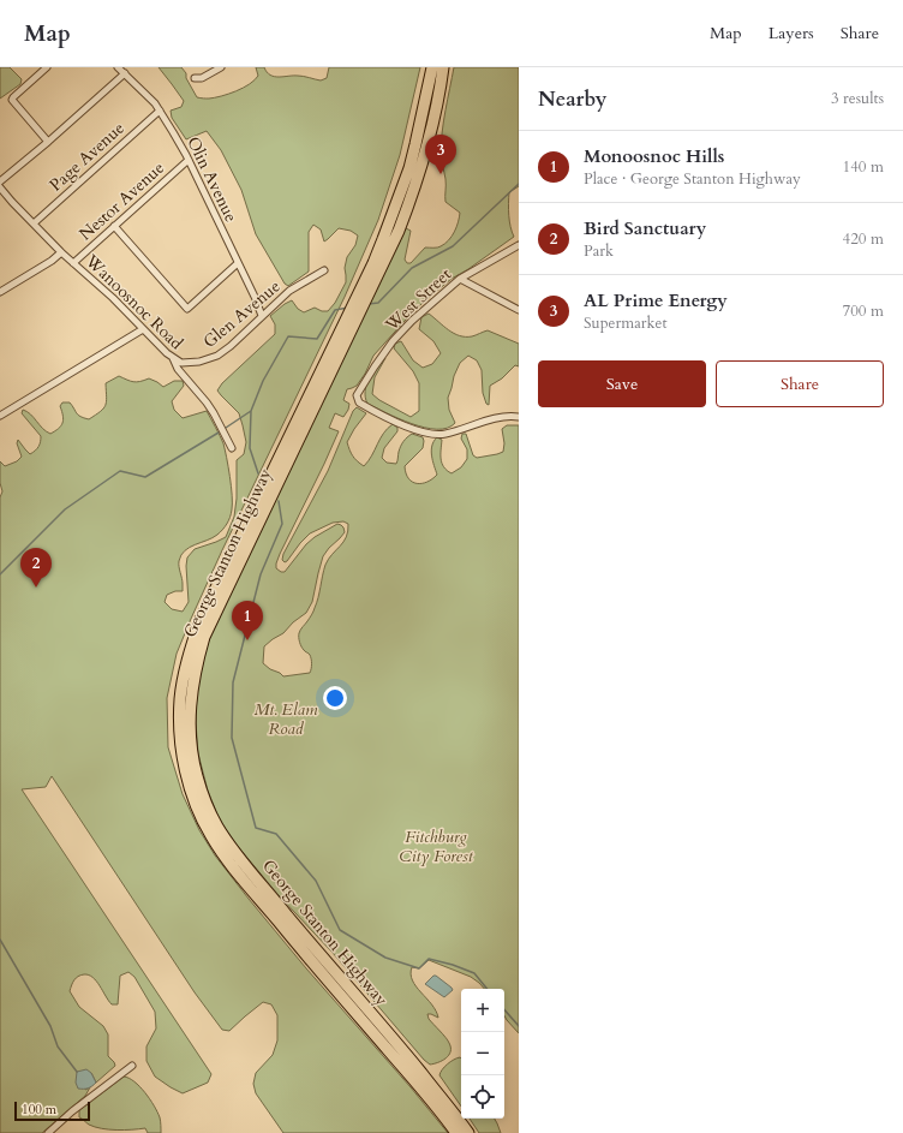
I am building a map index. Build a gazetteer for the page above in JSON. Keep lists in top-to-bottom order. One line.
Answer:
{"streets":{"highway":["George Stanton Highway"],"street":["Page Avenue","Olin Avenue","Nestor Avenue","West Street","Wanoosnoc Road","Glen Avenue"]},"crossings":[["Page Avenue","Olin Avenue"],["Page Avenue","Wanoosnoc Road"],["Olin Avenue","Nestor Avenue"],["Olin Avenue","Glen Avenue"],["Nestor Avenue","Wanoosnoc Road"],["Wanoosnoc Road","Glen Avenue"]],"parks":["Mt. Elam Road","Fitchburg City Forest"],"scale_bar":"100 m","page":{"header":"Map","nav":["Map","Layers","Share"],"heading":["Nearby","3 results"],"list":[{"mark":"1","name":"Monoosnoc Hills","note":"Place · George Stanton Highway","value":"140 m"},{"mark":"2","name":"Bird Sanctuary","note":"Park","value":"420 m"},{"mark":"3","name":"AL Prime Energy","note":"Supermarket","value":"700 m"}],"pins":["3","2","1"],"buttons":["Save","Share"],"map_buttons":["+","−"],"scale":"100 m"}}
